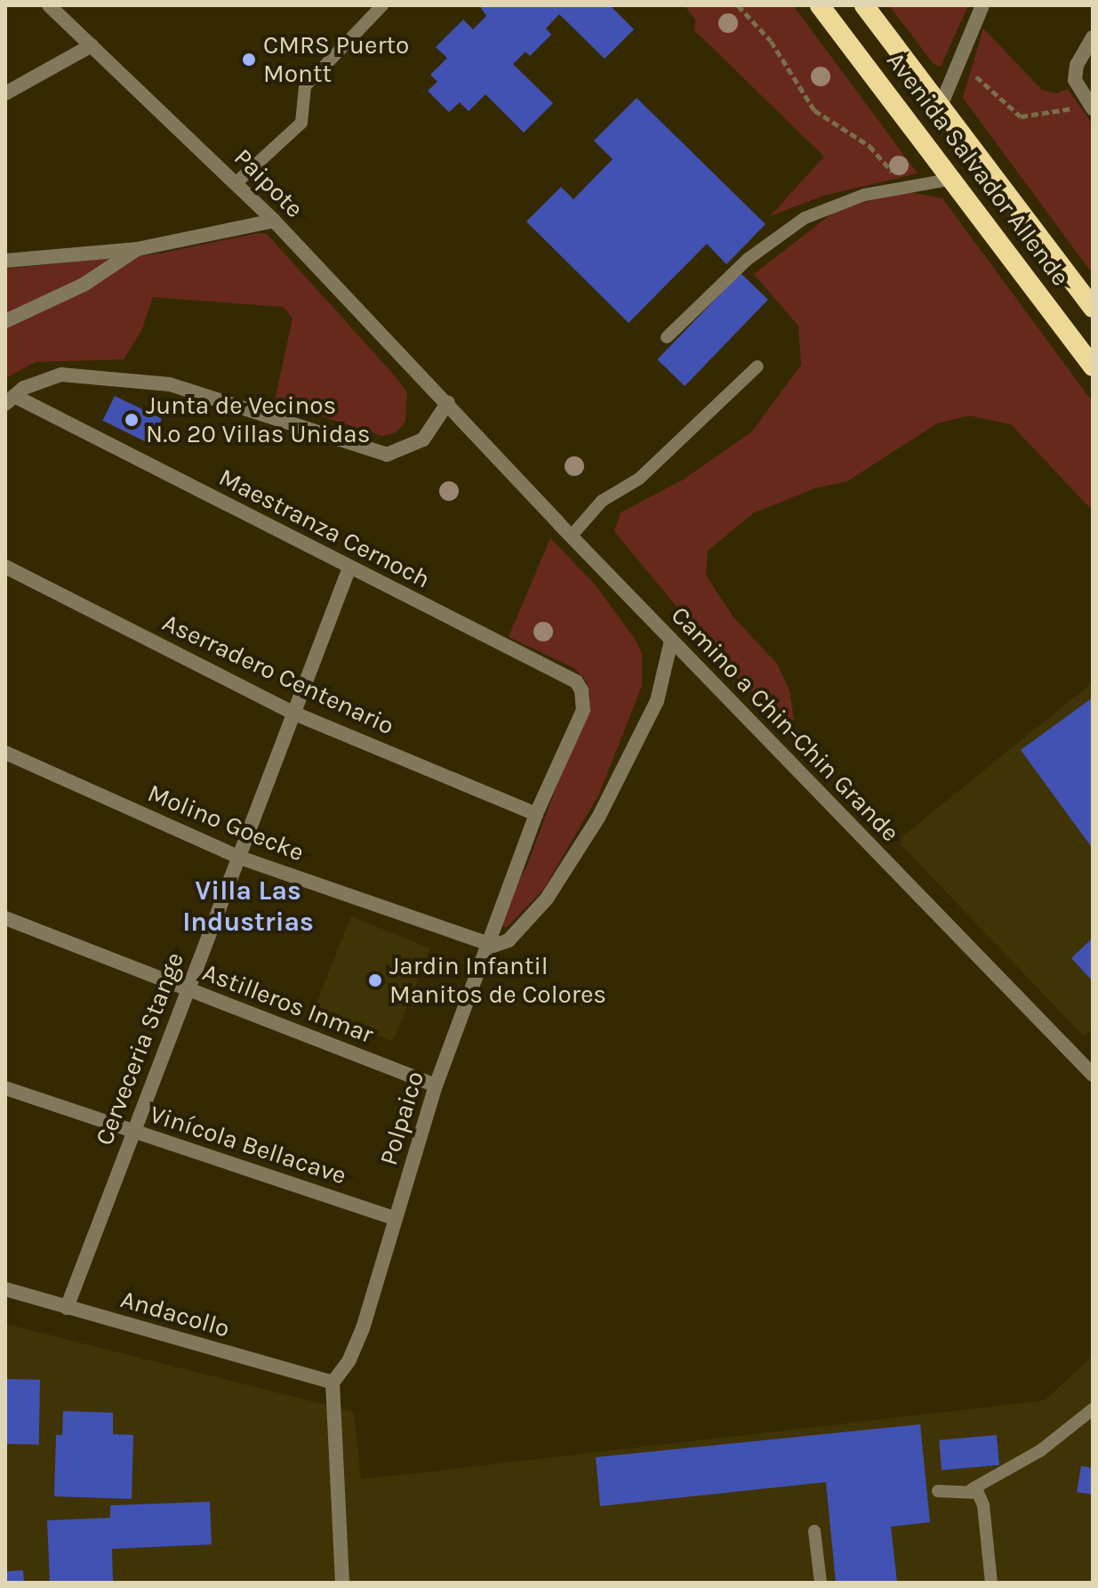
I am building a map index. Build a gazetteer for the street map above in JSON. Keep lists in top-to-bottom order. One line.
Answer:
{"streets":{"highway":["Avenida Salvador Allende"],"street":["Paipote","Maestranza Cernoch","Aserradero Centenario","Camino a Chin-Chin Grande","Molino Goecke","Astilleros Inmar","Cerveceria Stange","Polpaico","Vinícola Bellacave","Andacollo"]},"crossings":[["Paipote","Camino a Chin-Chin Grande"],["Maestranza Cernoch","Cerveceria Stange"],["Maestranza Cernoch","Polpaico"],["Aserradero Centenario","Cerveceria Stange"],["Aserradero Centenario","Polpaico"],["Molino Goecke","Cerveceria Stange"],["Molino Goecke","Polpaico"],["Astilleros Inmar","Cerveceria Stange"],["Astilleros Inmar","Polpaico"],["Cerveceria Stange","Vinícola Bellacave"],["Cerveceria Stange","Andacollo"],["Polpaico","Vinícola Bellacave"],["Polpaico","Andacollo"]],"districts":["Villa Las Industrias"],"places":["CMRS Puerto Montt","Junta de Vecinos N.º 20 Villas Unidas","Jardin Infantil Manitos de Colores"]}
